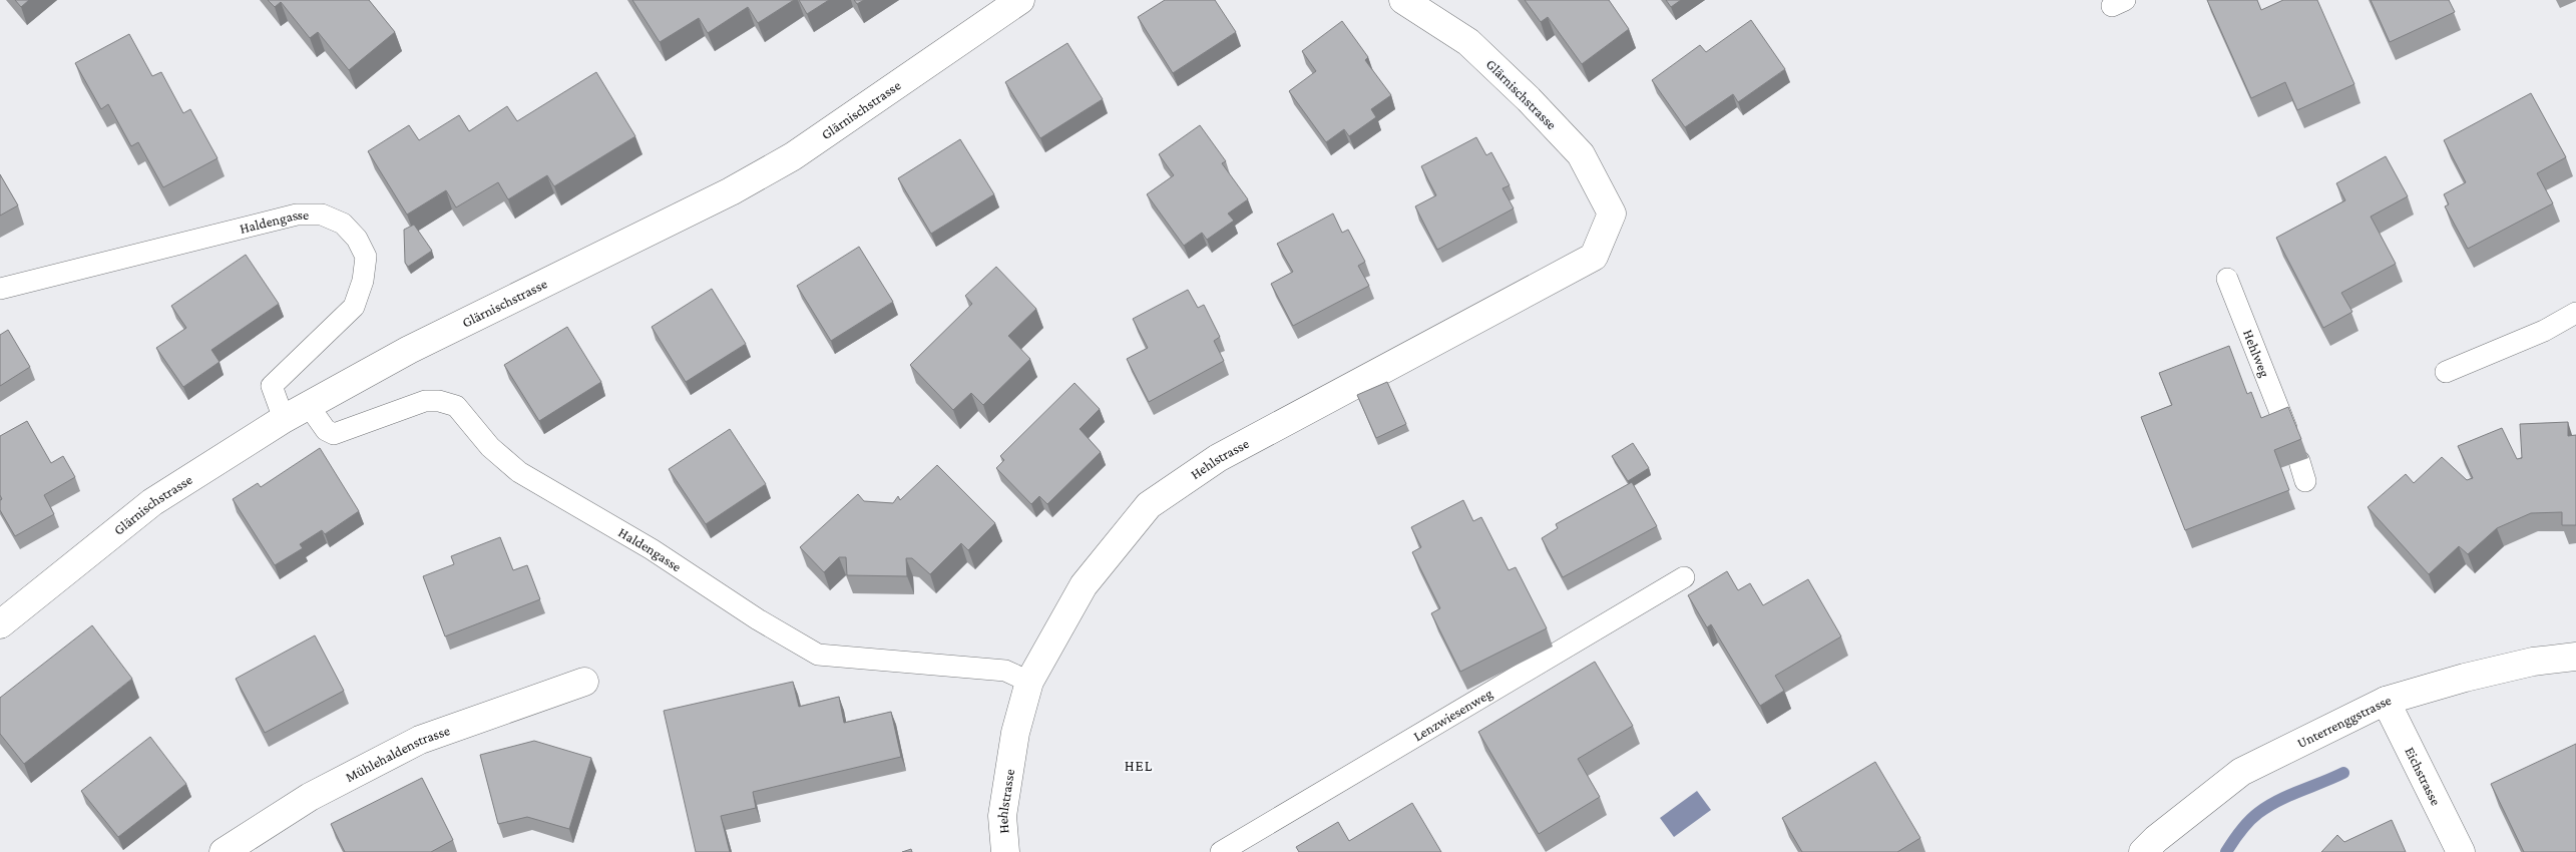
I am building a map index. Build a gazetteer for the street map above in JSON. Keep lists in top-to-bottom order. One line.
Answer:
{"streets":{"street":["Glärnischstrasse","Hehlstrasse","Unterrenggstrasse","Mühlehaldenstrasse","Eichstrasse"],"lane":["Haldengasse","Hehlweg","Lenzwiesenweg"]},"crossings":[["Glärnischstrasse","Haldengasse"],["Glärnischstrasse","Hehlstrasse"],["Haldengasse","Hehlstrasse"],["Unterrenggstrasse","Eichstrasse"]],"districts":["HEL"]}
